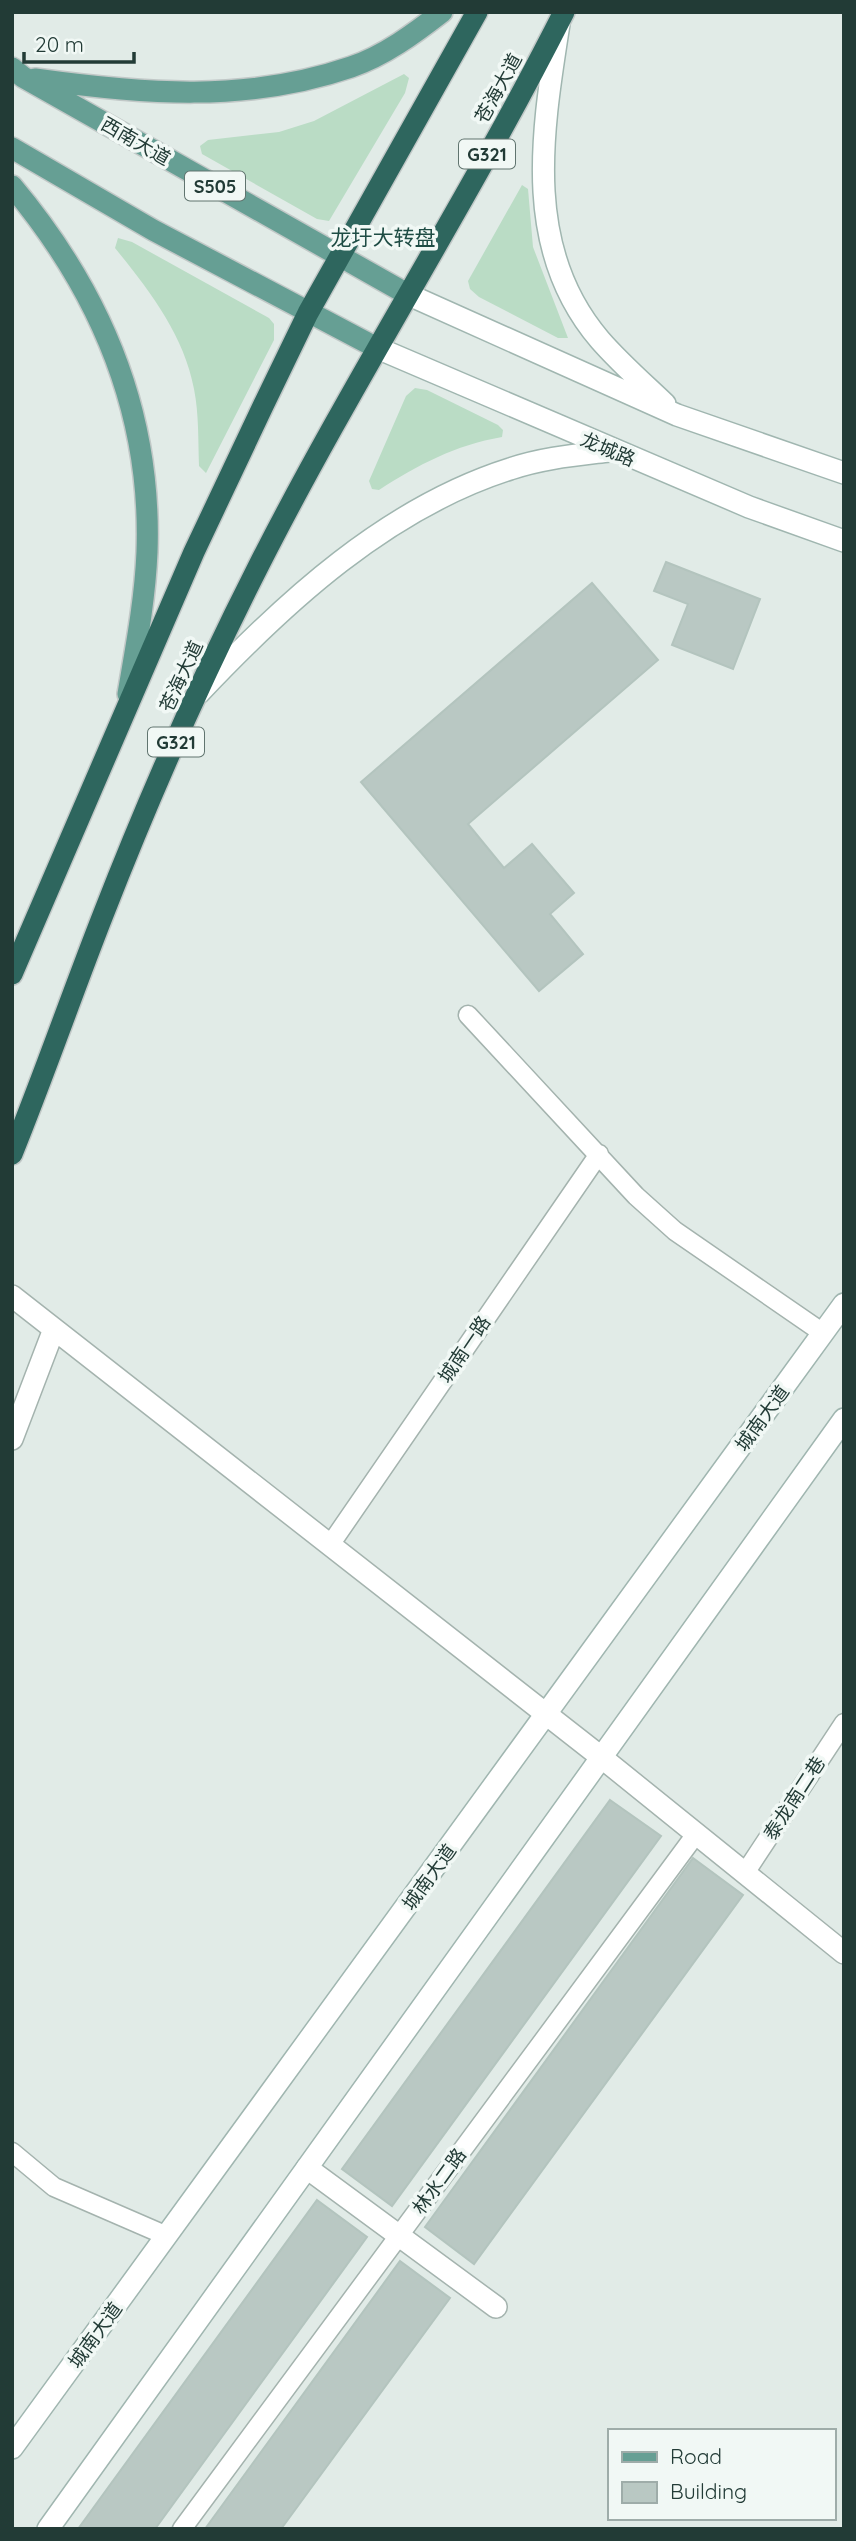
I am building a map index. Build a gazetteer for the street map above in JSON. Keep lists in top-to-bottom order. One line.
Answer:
{"streets":{"highway":["苍海大道","G321"],"main road":["西南大道","S505","龙城路","城南大道"],"lane":["城南一路","泰龙南二巷","林水二路"]},"crossings":[["苍海大道","西南大道"],["苍海大道","龙城路"],["西南大道","G321"]],"districts":["龙圩大转盘"],"legend":["Road","Building"],"scale_bar":"20 m"}
